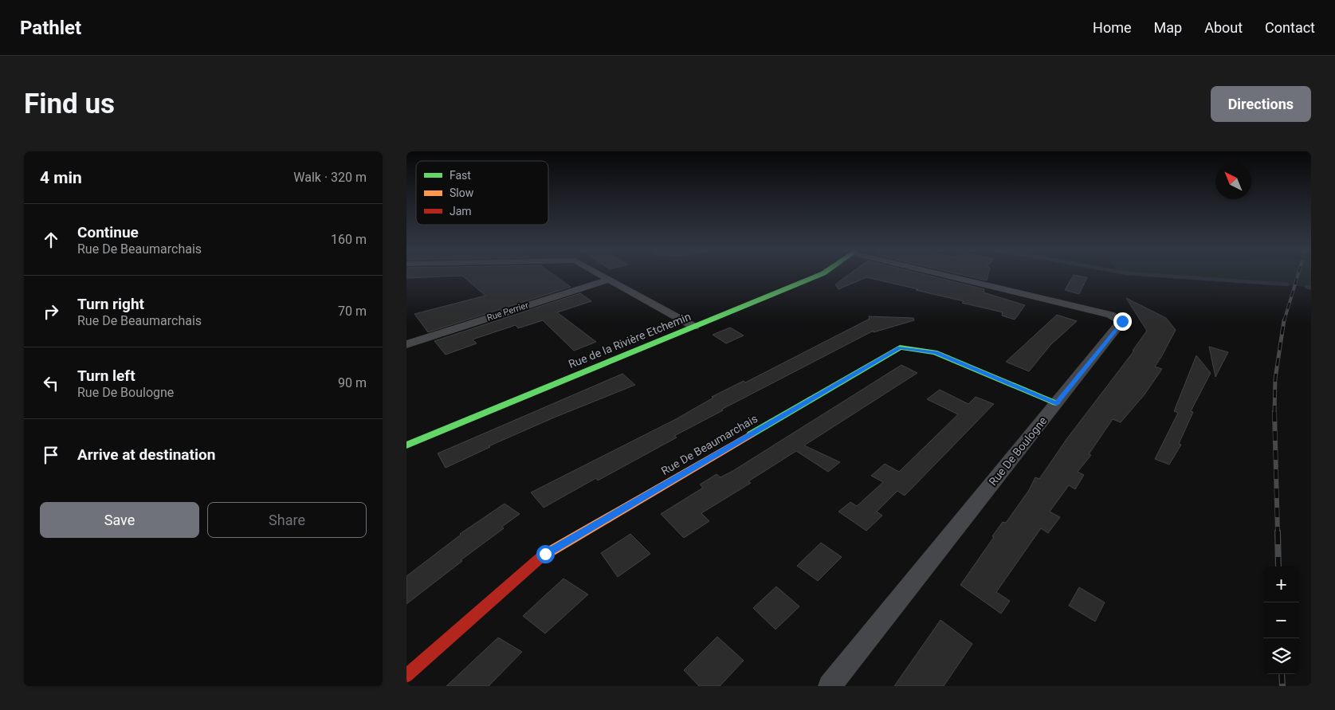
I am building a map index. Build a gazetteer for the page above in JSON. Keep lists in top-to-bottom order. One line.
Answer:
{"streets":{"street":["Rue Perrier","Rue de la Rivière Etchemin","Rue De Beaumarchais","Rue De Boulogne"]},"crossings":[["Rue De Beaumarchais","Rue De Boulogne"]],"legend":["Fast","Slow","Jam"],"north":"top left","page":{"header":"Pathlet","nav":["Home","Map","About","Contact"],"buttons":["Directions",["Save","Share"]],"title":"Find us","heading":["4 min","Walk · 320 m"],"list":[["Continue","Rue De Beaumarchais","160 m"],["Turn right","Rue De Beaumarchais","70 m"],["Turn left","Rue De Boulogne","90 m"],"Arrive at destination"],"map_buttons":["+","−"]}}
